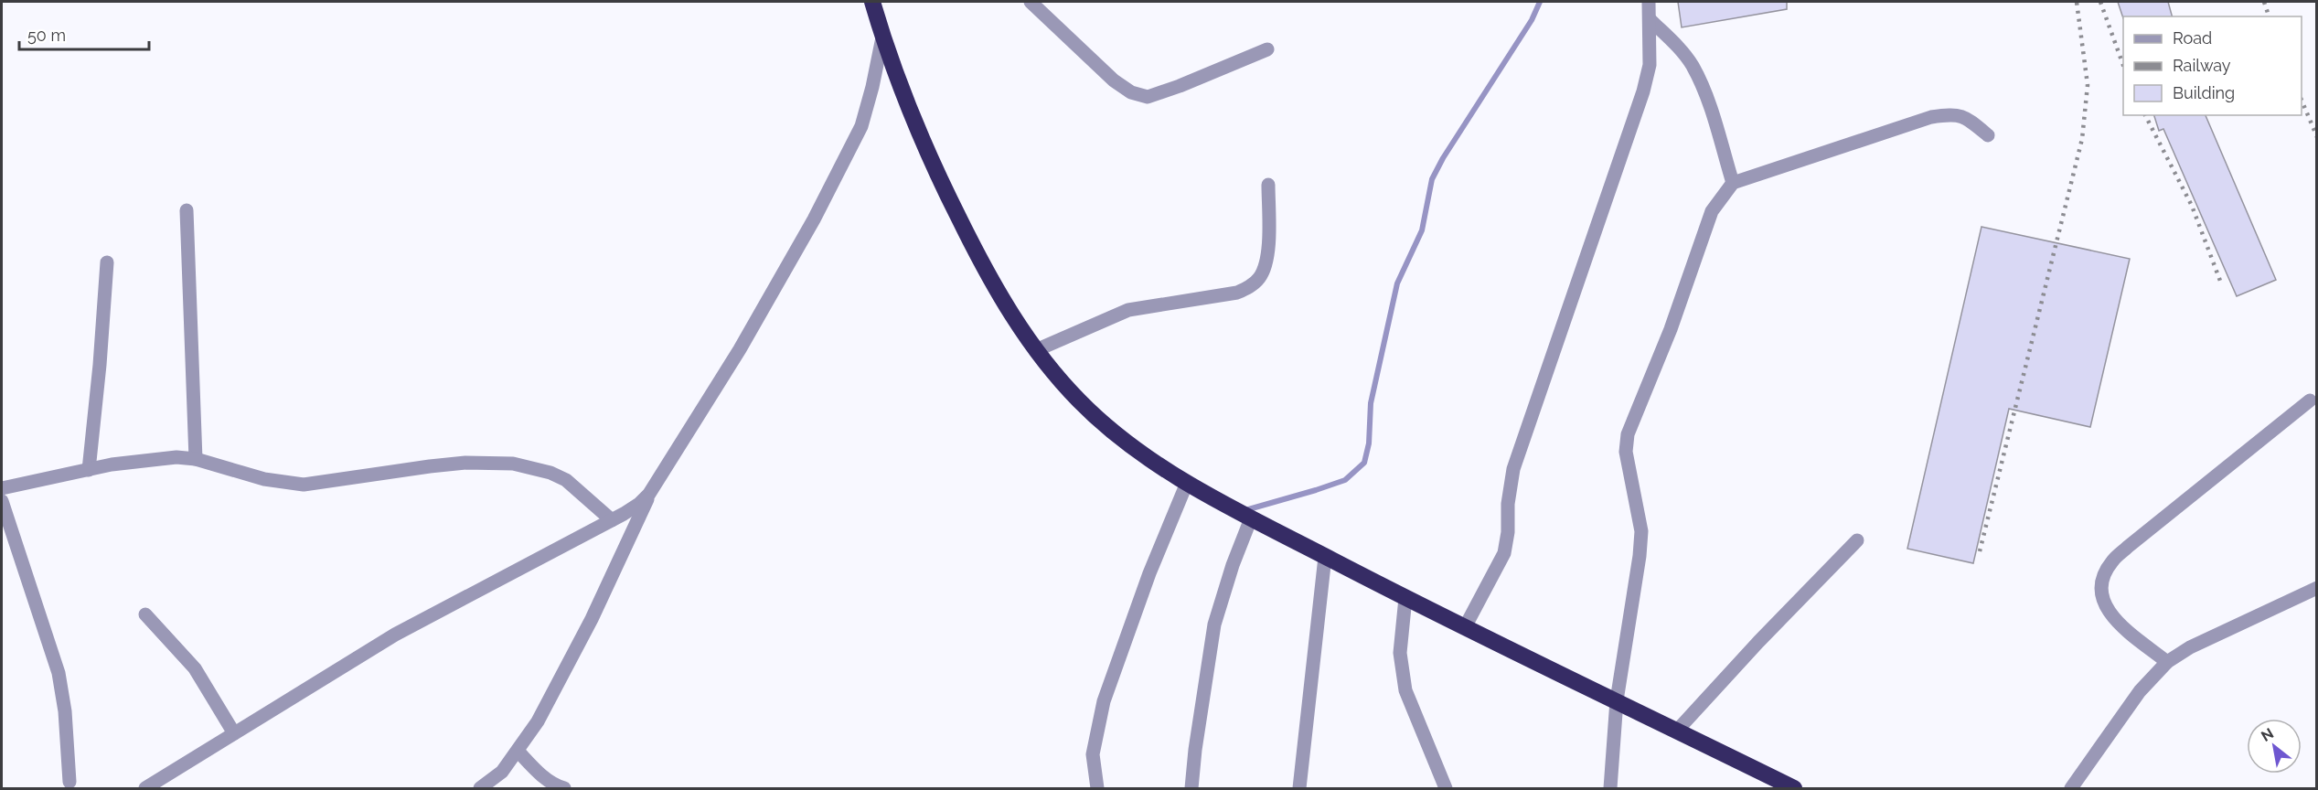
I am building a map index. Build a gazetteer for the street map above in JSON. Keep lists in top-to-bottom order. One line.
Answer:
{"legend":["Road","Railway","Building"],"scale_bar":"50 m","north":"top left"}
